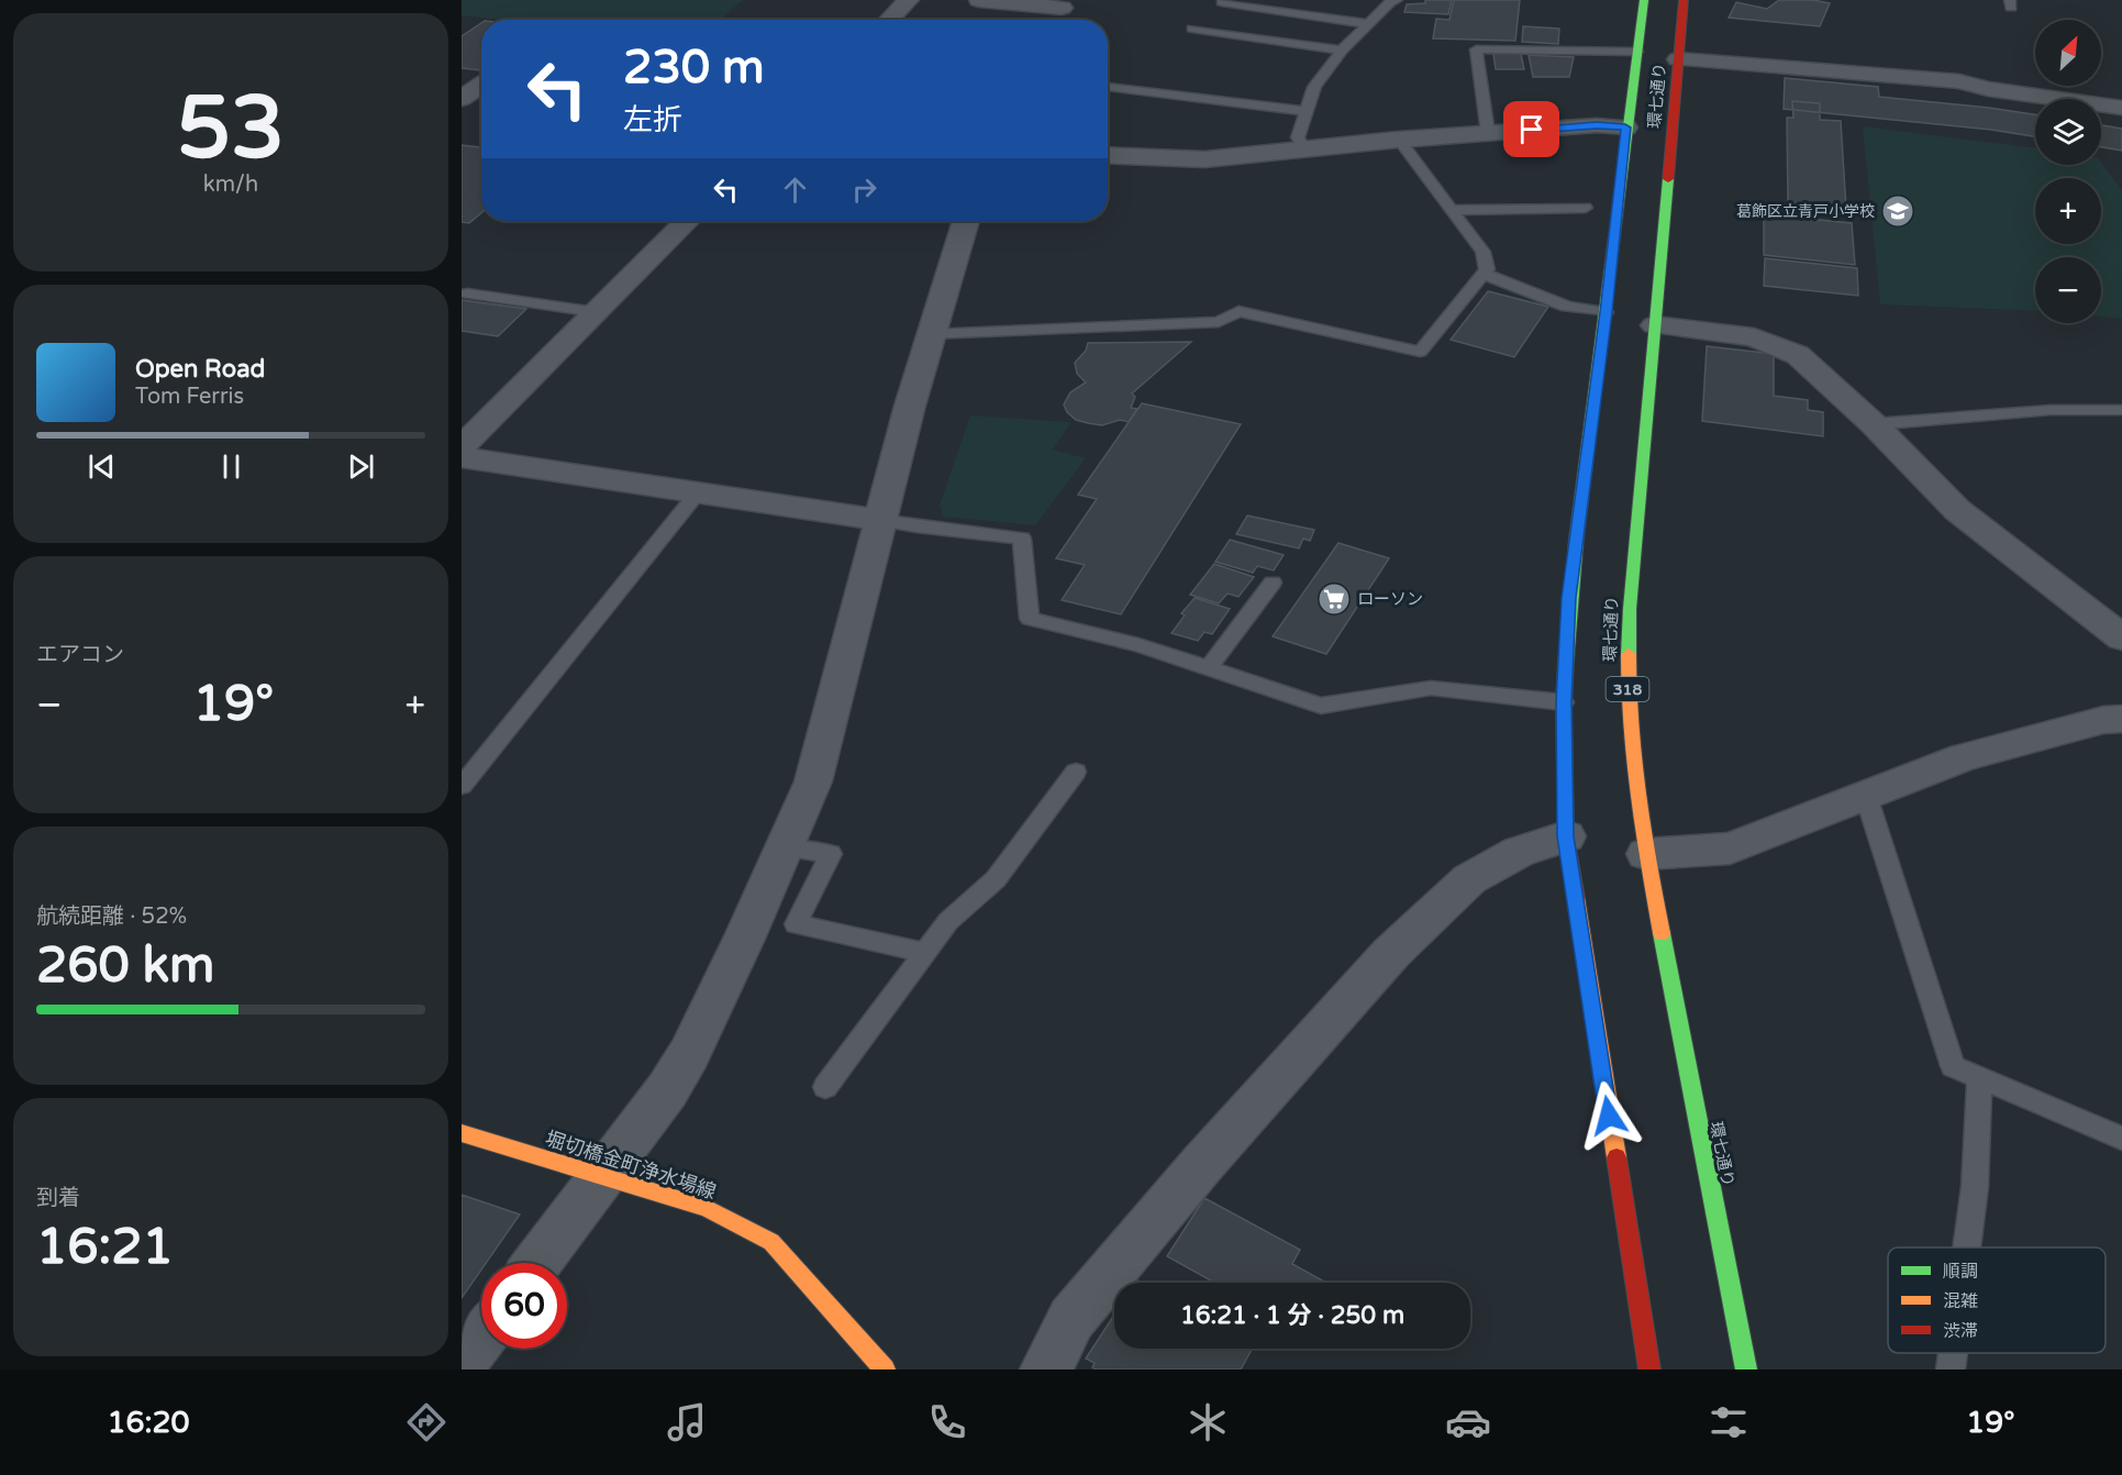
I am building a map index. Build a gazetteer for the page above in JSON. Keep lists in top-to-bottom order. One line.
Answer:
{"streets":{"main road":["環七通り","318","堀切橋金町浄水場線"]},"places":{"school or university":["葛飾区立青戸小学校"],"supermarket":["ローソン"]},"legend":["順調","混雑","渋滞"],"north":"top right","page":{"tile":[["53","km/h"],"エアコン",["航続距離 · 52%","260 km"],["到着","16:21"]],"map_buttons":["+","−"],"turn":["230 m","左折"],"song":["Open Road","Tom Ferris"],"heat":["−","19°","+"],"limit":"60","trip":"16:21 · 1 分 · 250 m","tabs":["16:20","19°"]}}
